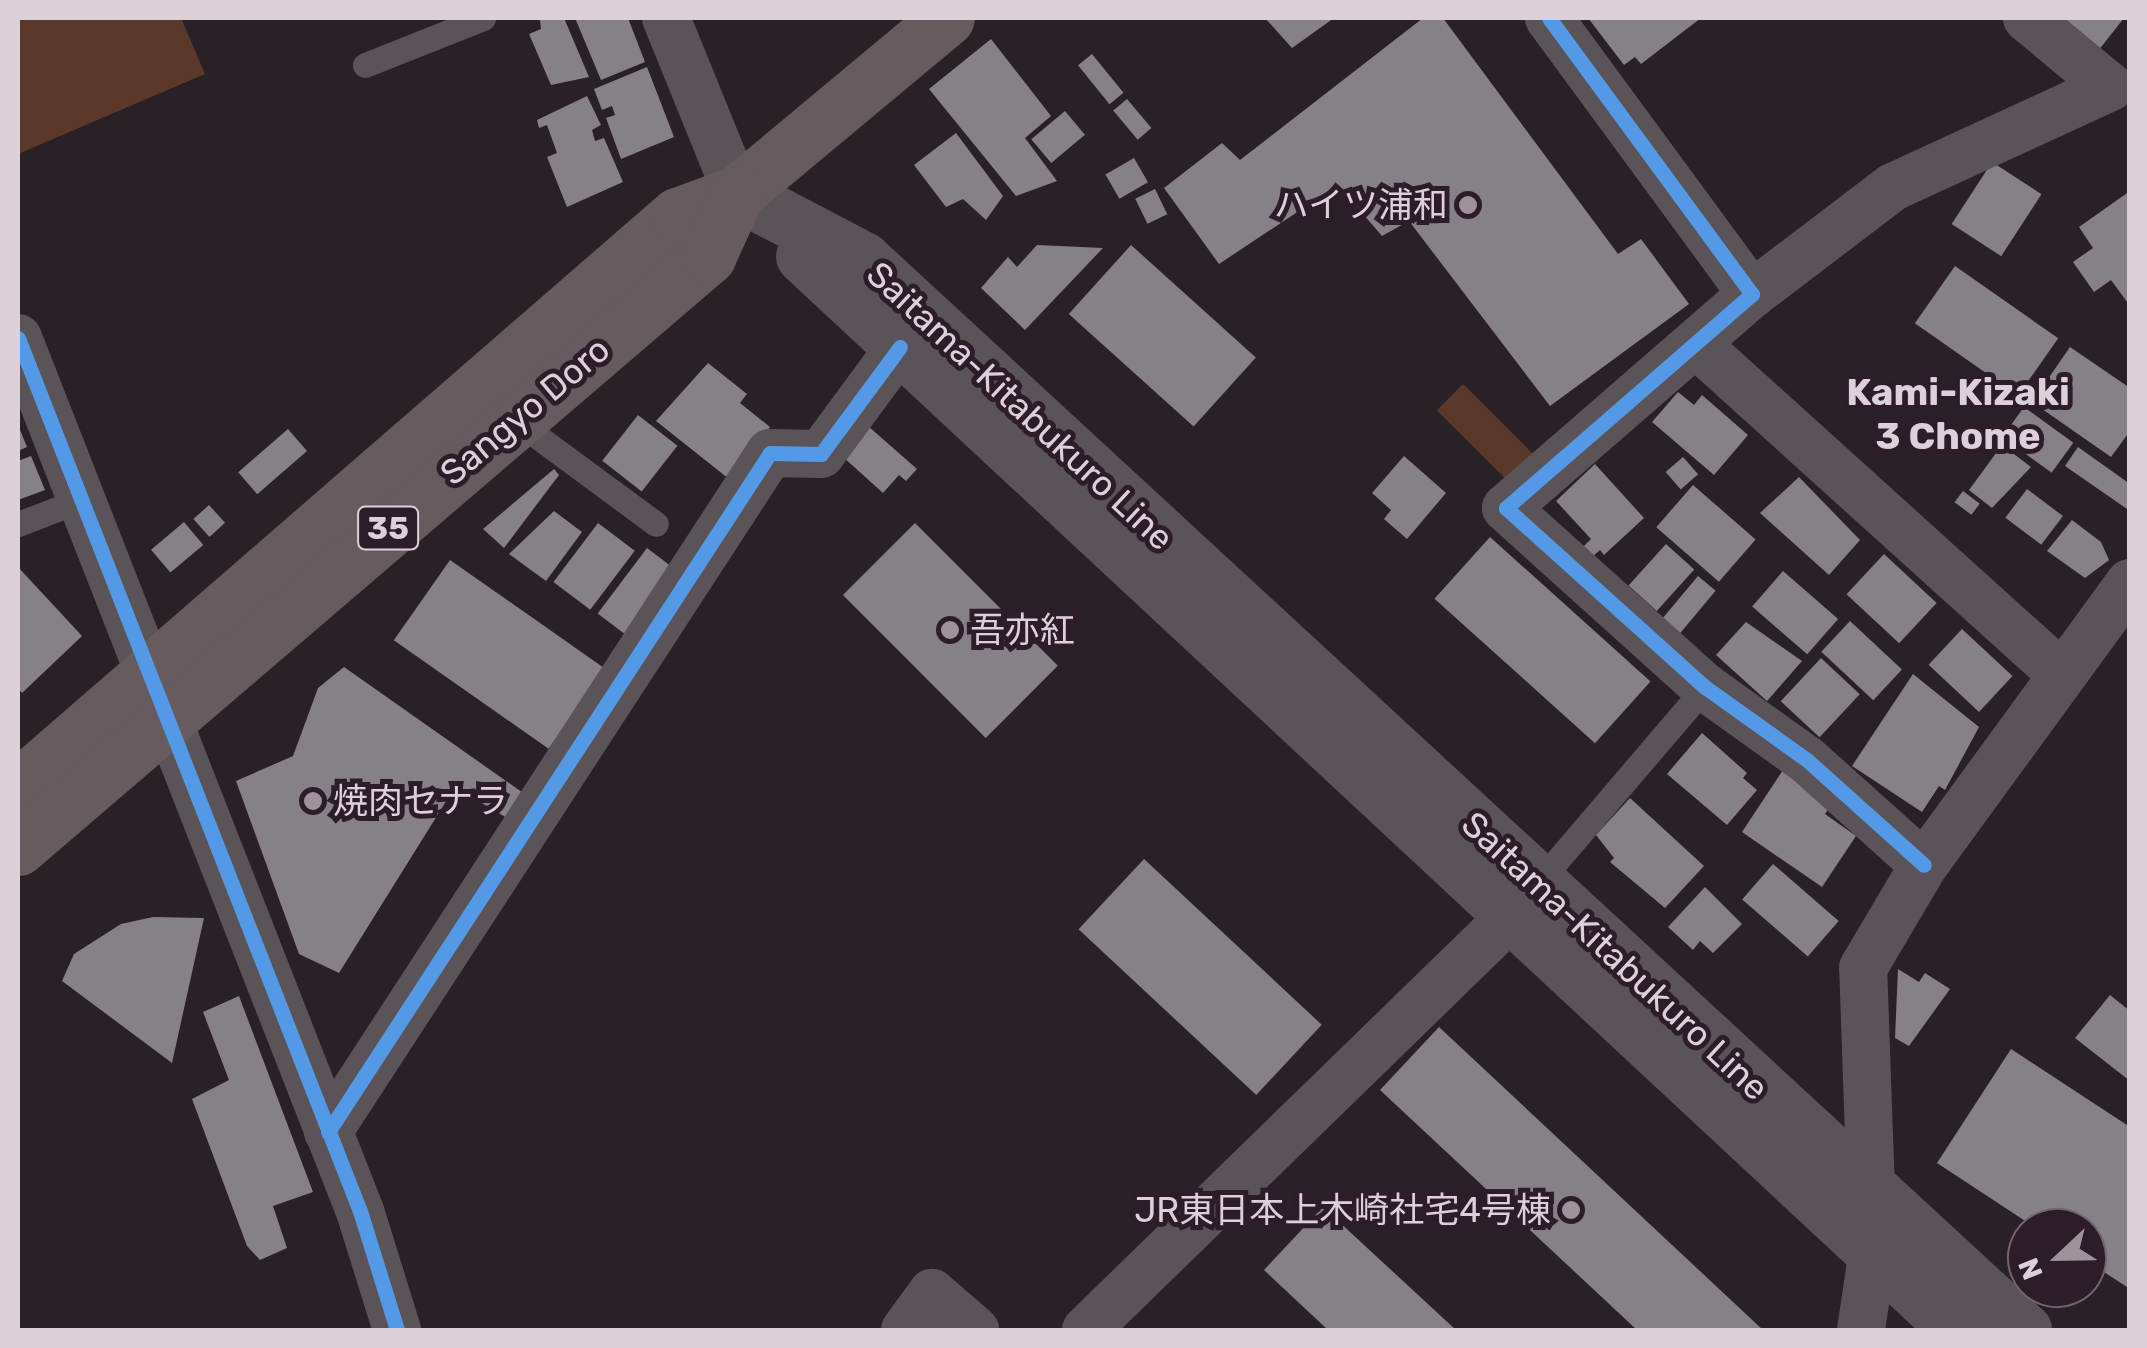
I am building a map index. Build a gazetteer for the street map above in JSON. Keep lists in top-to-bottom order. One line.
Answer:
{"streets":{"main road":["Saitama-Kitabukuro Line","Sangyo Doro","35"]},"crossings":[["Saitama-Kitabukuro Line","Sangyo Doro"]],"districts":["Kami-Kizaki 3 Chome"],"places":["ハイツ浦和","吾亦紅","焼肉セナラ","JR東日本上木崎社宅4号棟"],"north":"left"}
